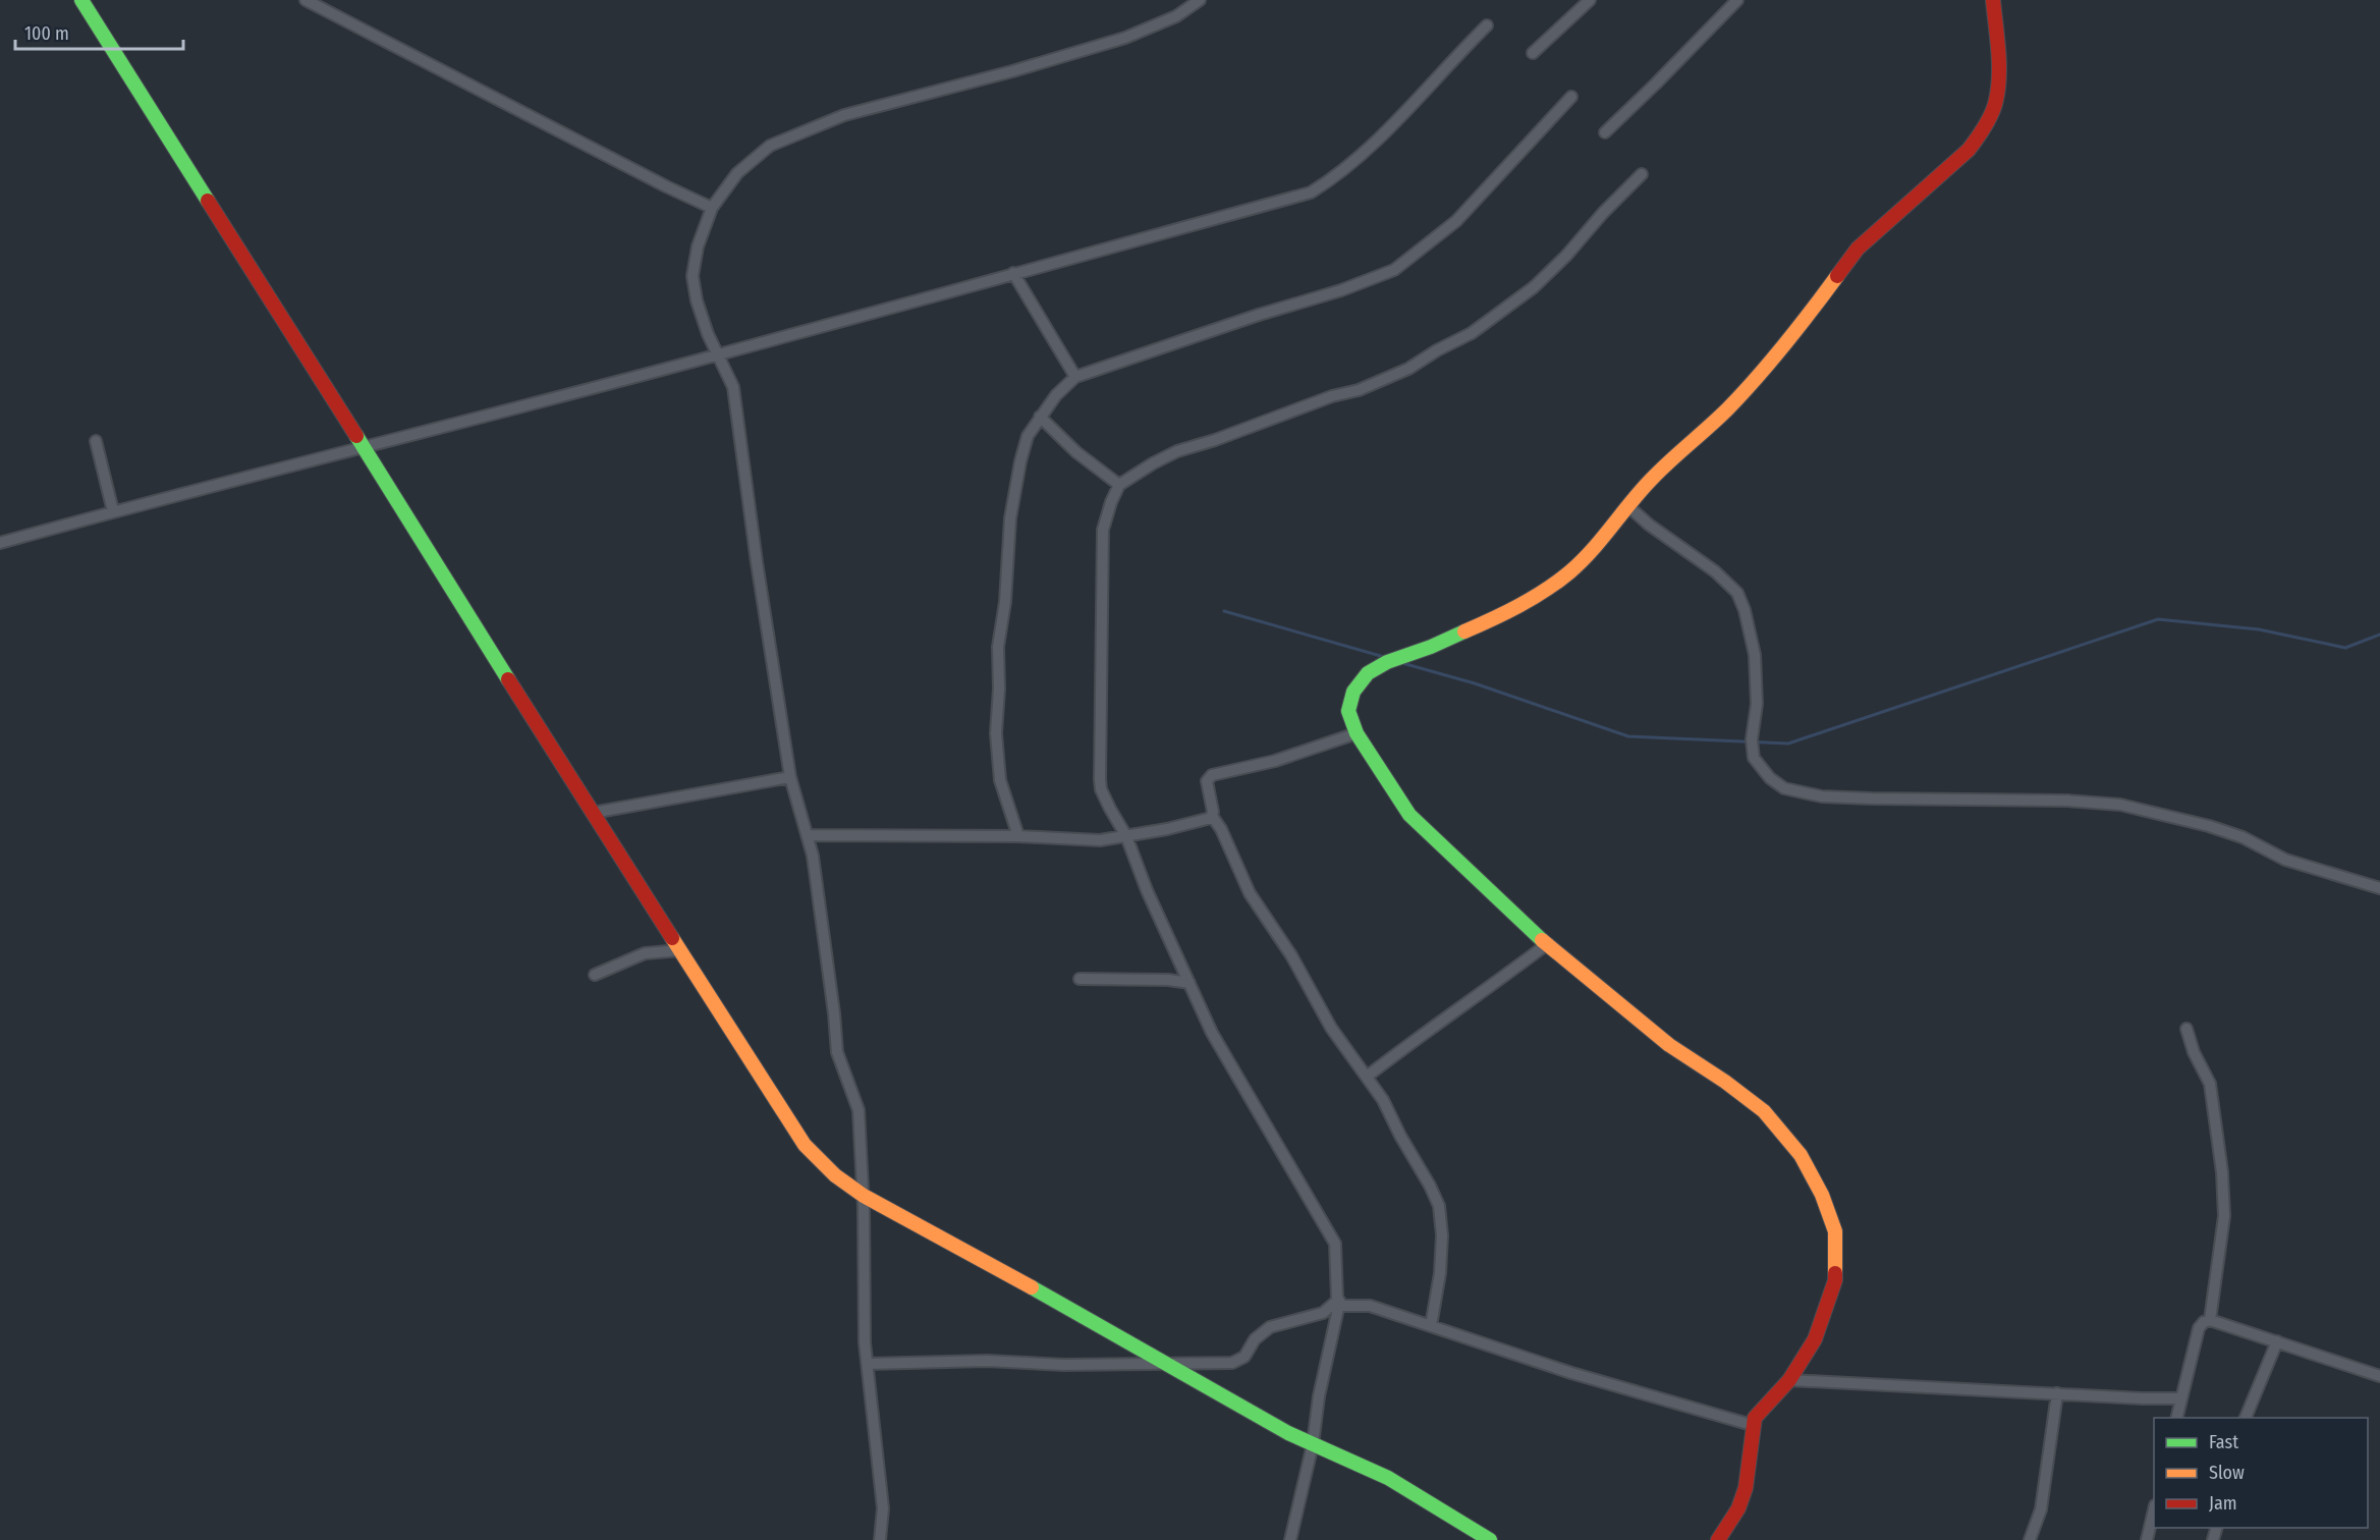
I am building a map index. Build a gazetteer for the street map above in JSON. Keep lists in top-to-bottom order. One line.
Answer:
{"legend":["Fast","Slow","Jam"],"scale_bar":"100 m"}
